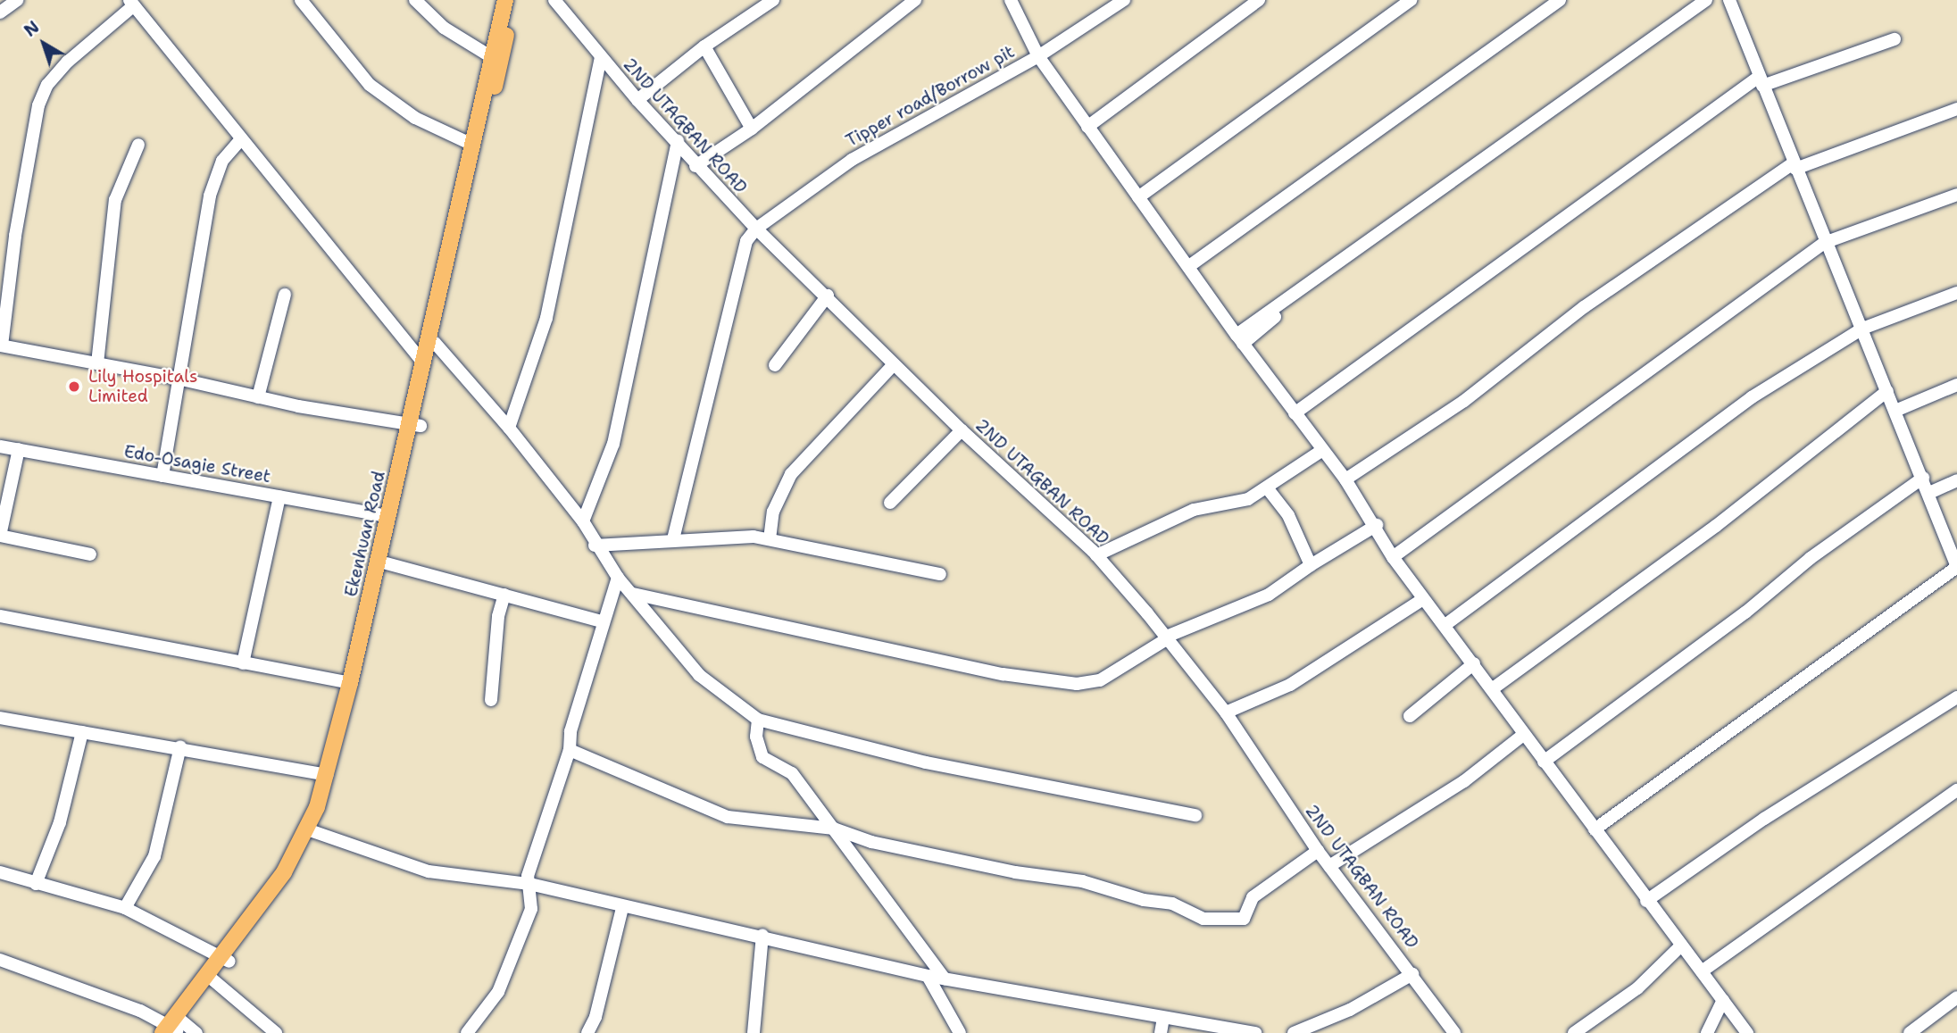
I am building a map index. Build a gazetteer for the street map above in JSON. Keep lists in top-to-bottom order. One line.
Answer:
{"streets":{"main road":["Ekenhuan Road"],"street":["Tipper road/Borrow pit","2ND UTAGBAN ROAD","Edo-Osagie Street"]},"crossings":[["Tipper road/Borrow pit","2ND UTAGBAN ROAD"],["Edo-Osagie Street","Ekenhuan Road"]],"places":["Lily Hospitals Limited"],"north":"top left"}
